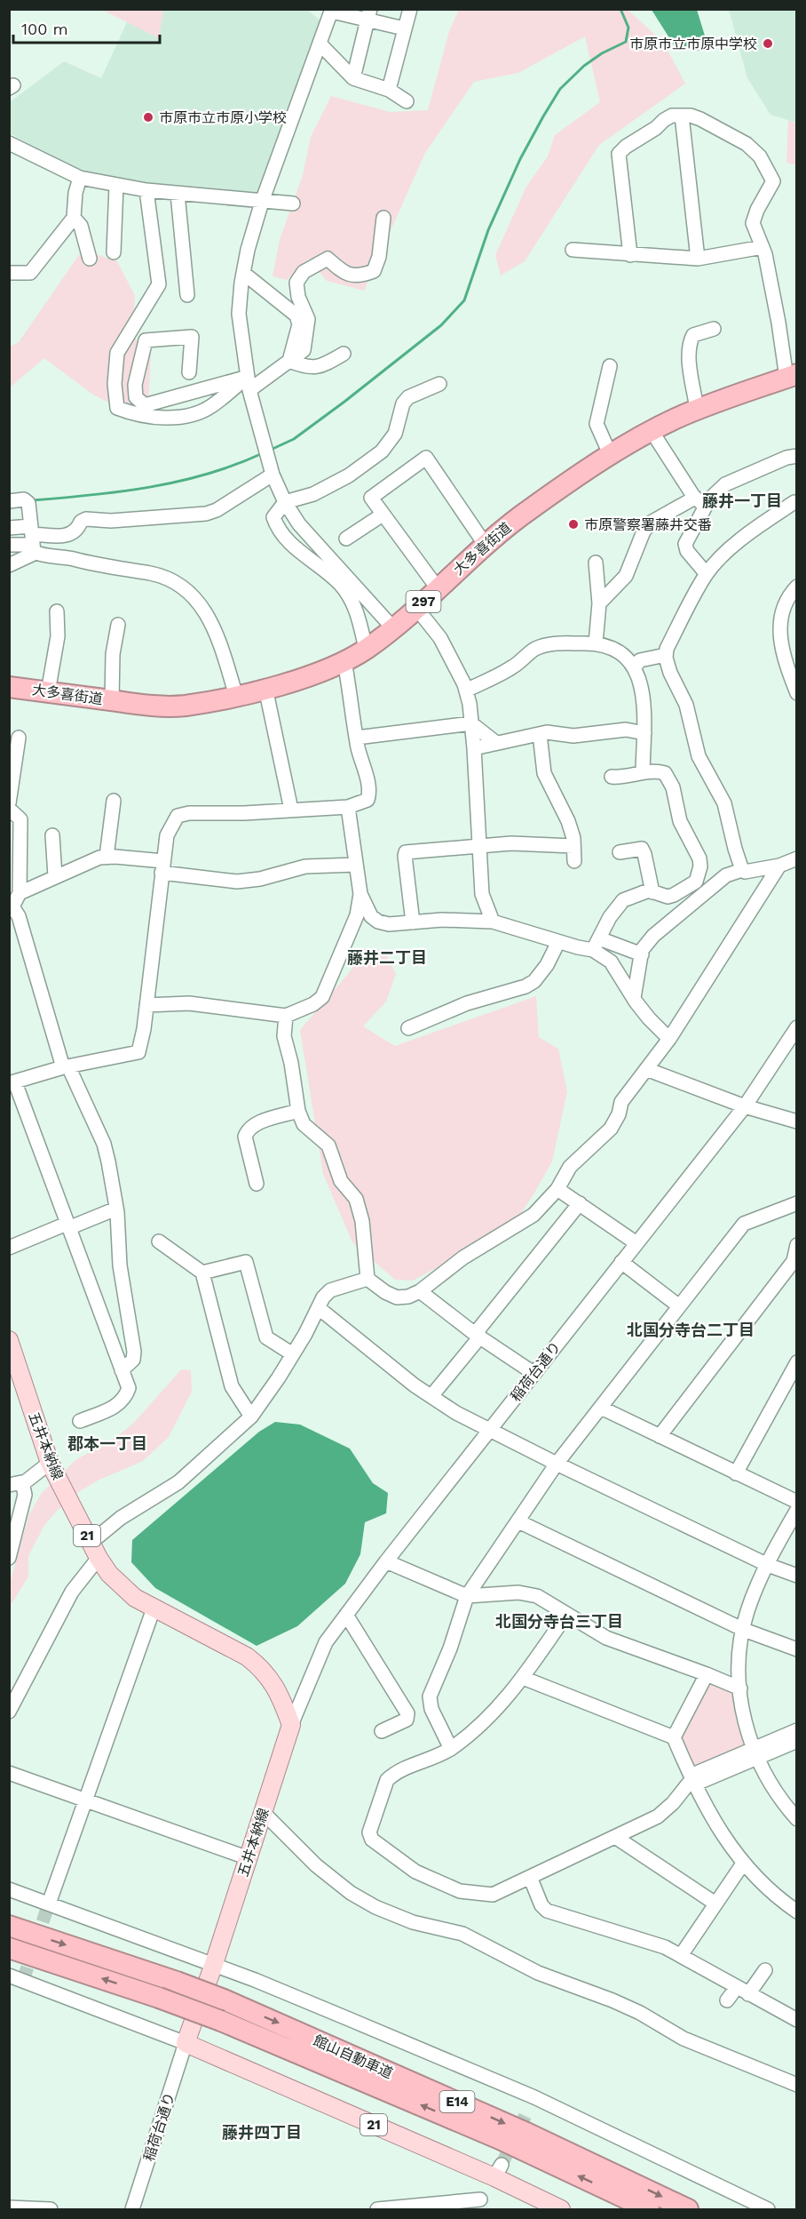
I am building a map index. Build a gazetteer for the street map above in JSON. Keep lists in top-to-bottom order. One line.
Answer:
{"streets":{"highway":["大多喜街道","297","館山自動車道","E14"],"main road":["五井本納線","21"],"street":["稲荷台通り"]},"crossings":[["稲荷台通り","五井本納線"],["稲荷台通り","21"],["五井本納線","21"]],"districts":["藤井一丁目","藤井二丁目","北国分寺台二丁目","郡本一丁目","北国分寺台三丁目","藤井四丁目"],"places":["市原市立市原中学校","市原市立市原小学校","市原警察署藤井交番"],"scale_bar":"100 m"}
